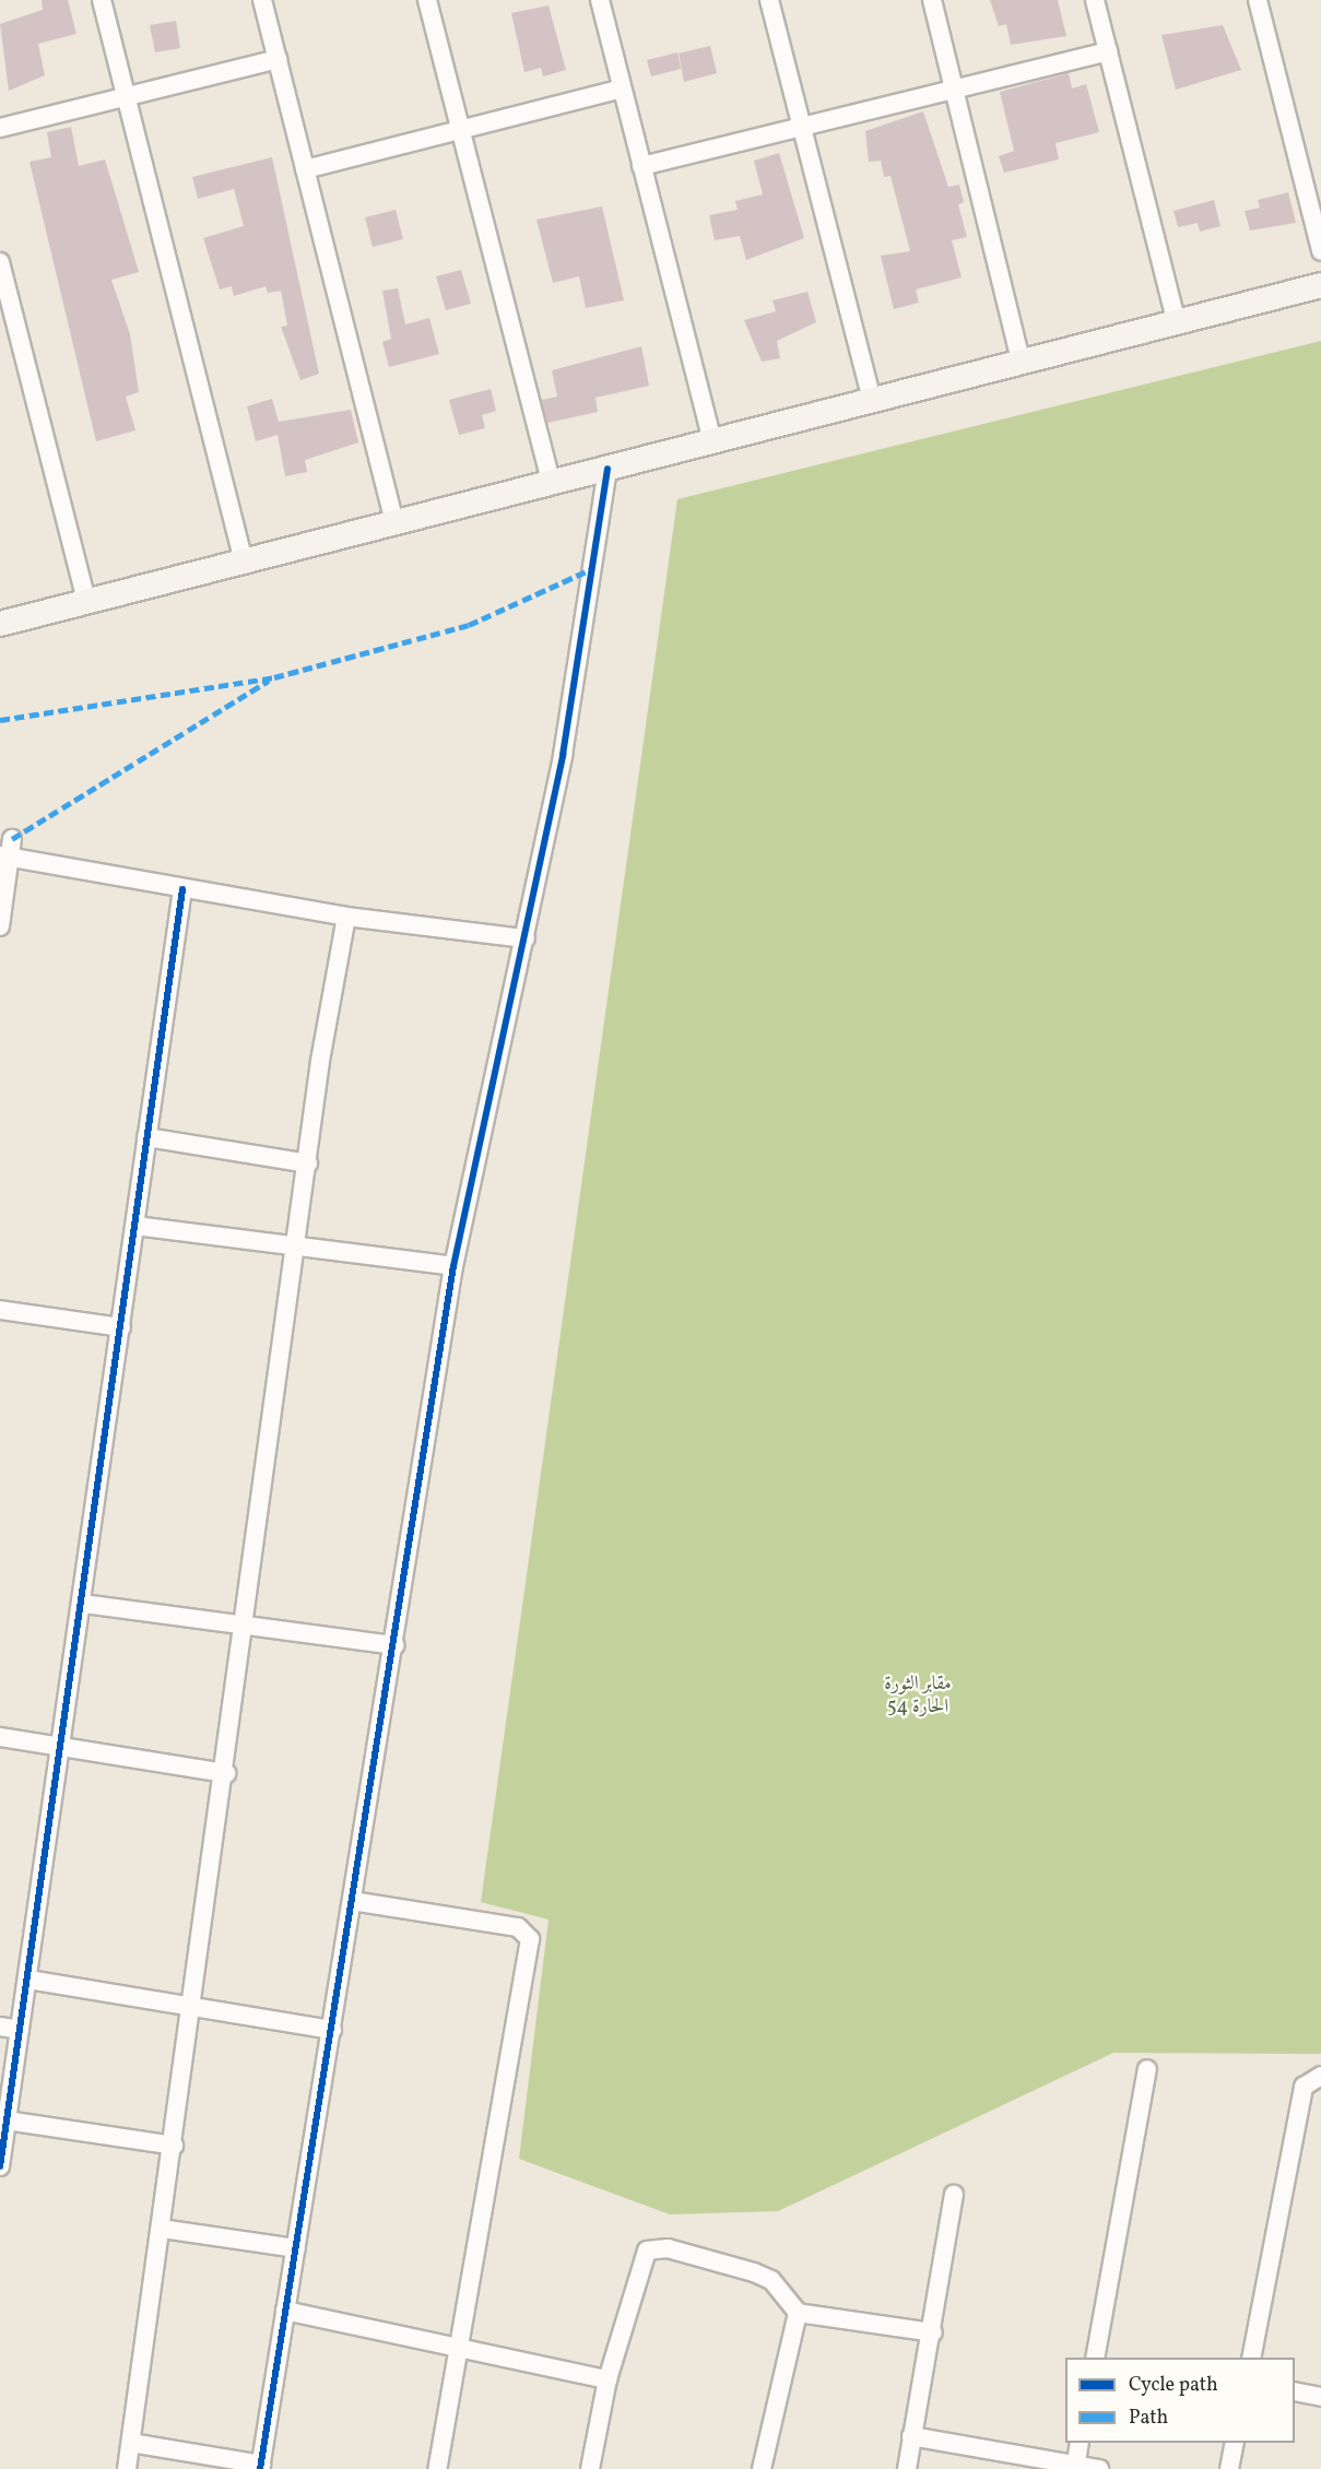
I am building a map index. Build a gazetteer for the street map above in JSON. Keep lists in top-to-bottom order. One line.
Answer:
{"parks":["مقابر الثورة الحارة 54"],"legend":["Cycle path","Path"]}
